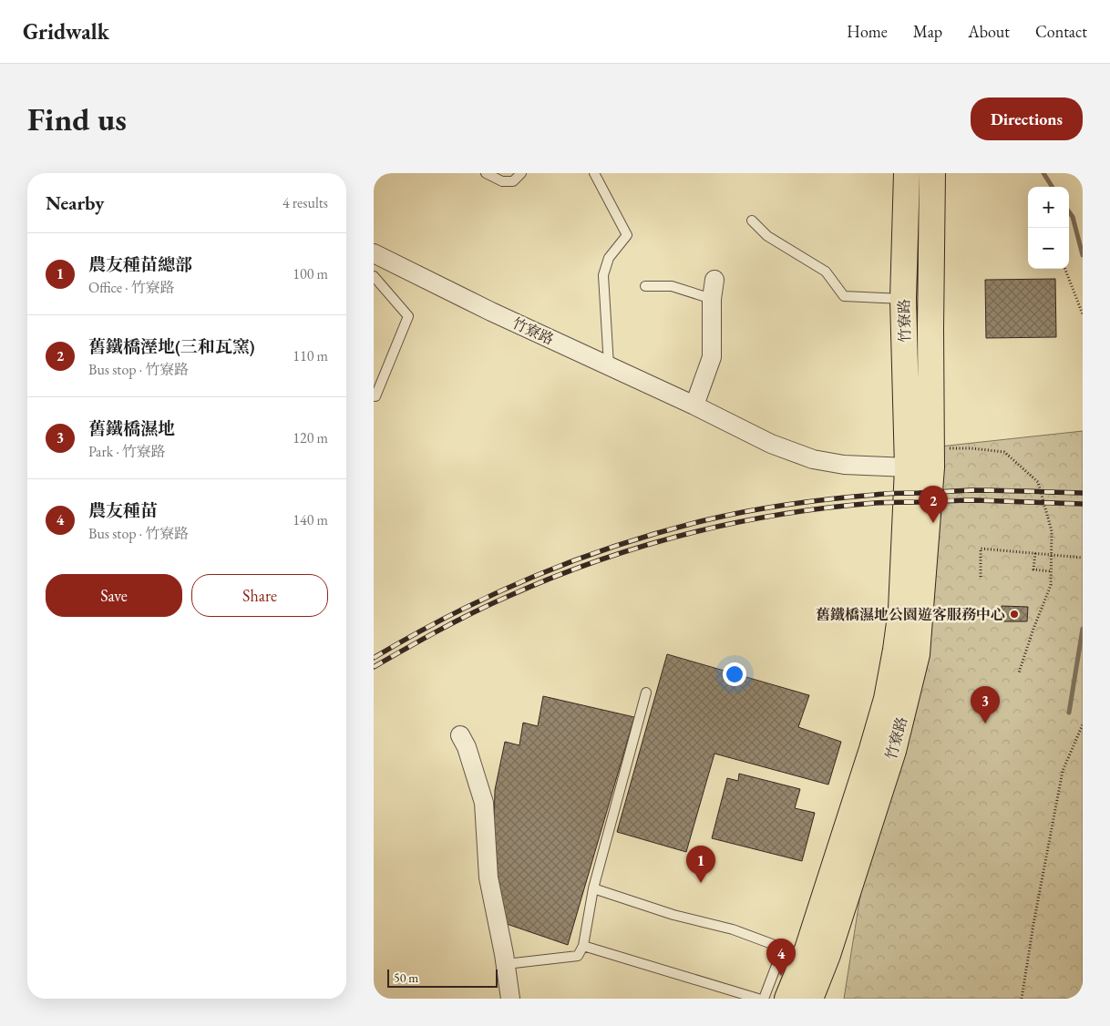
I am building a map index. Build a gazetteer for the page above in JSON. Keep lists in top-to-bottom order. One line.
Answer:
{"streets":{"main road":["竹寮路"]},"places":["舊鐵橋濕地公園遊客服務中心"],"scale_bar":"50 m","page":{"header":"Gridwalk","nav":["Home","Map","About","Contact"],"buttons":["Directions",["Save","Share"]],"title":"Find us","heading":["Nearby","4 results"],"map_buttons":["+","−"],"list":[{"mark":"1","name":"農友種苗總部","note":"Office · 竹寮路","value":"100 m"},{"mark":"2","name":"舊鐵橋溼地(三和瓦窯)","note":"Bus stop · 竹寮路","value":"110 m"},{"mark":"3","name":"舊鐵橋濕地","note":"Park · 竹寮路","value":"120 m"},{"mark":"4","name":"農友種苗","note":"Bus stop · 竹寮路","value":"140 m"}],"pins":["2","3","1","4"],"scale":"50 m"}}
